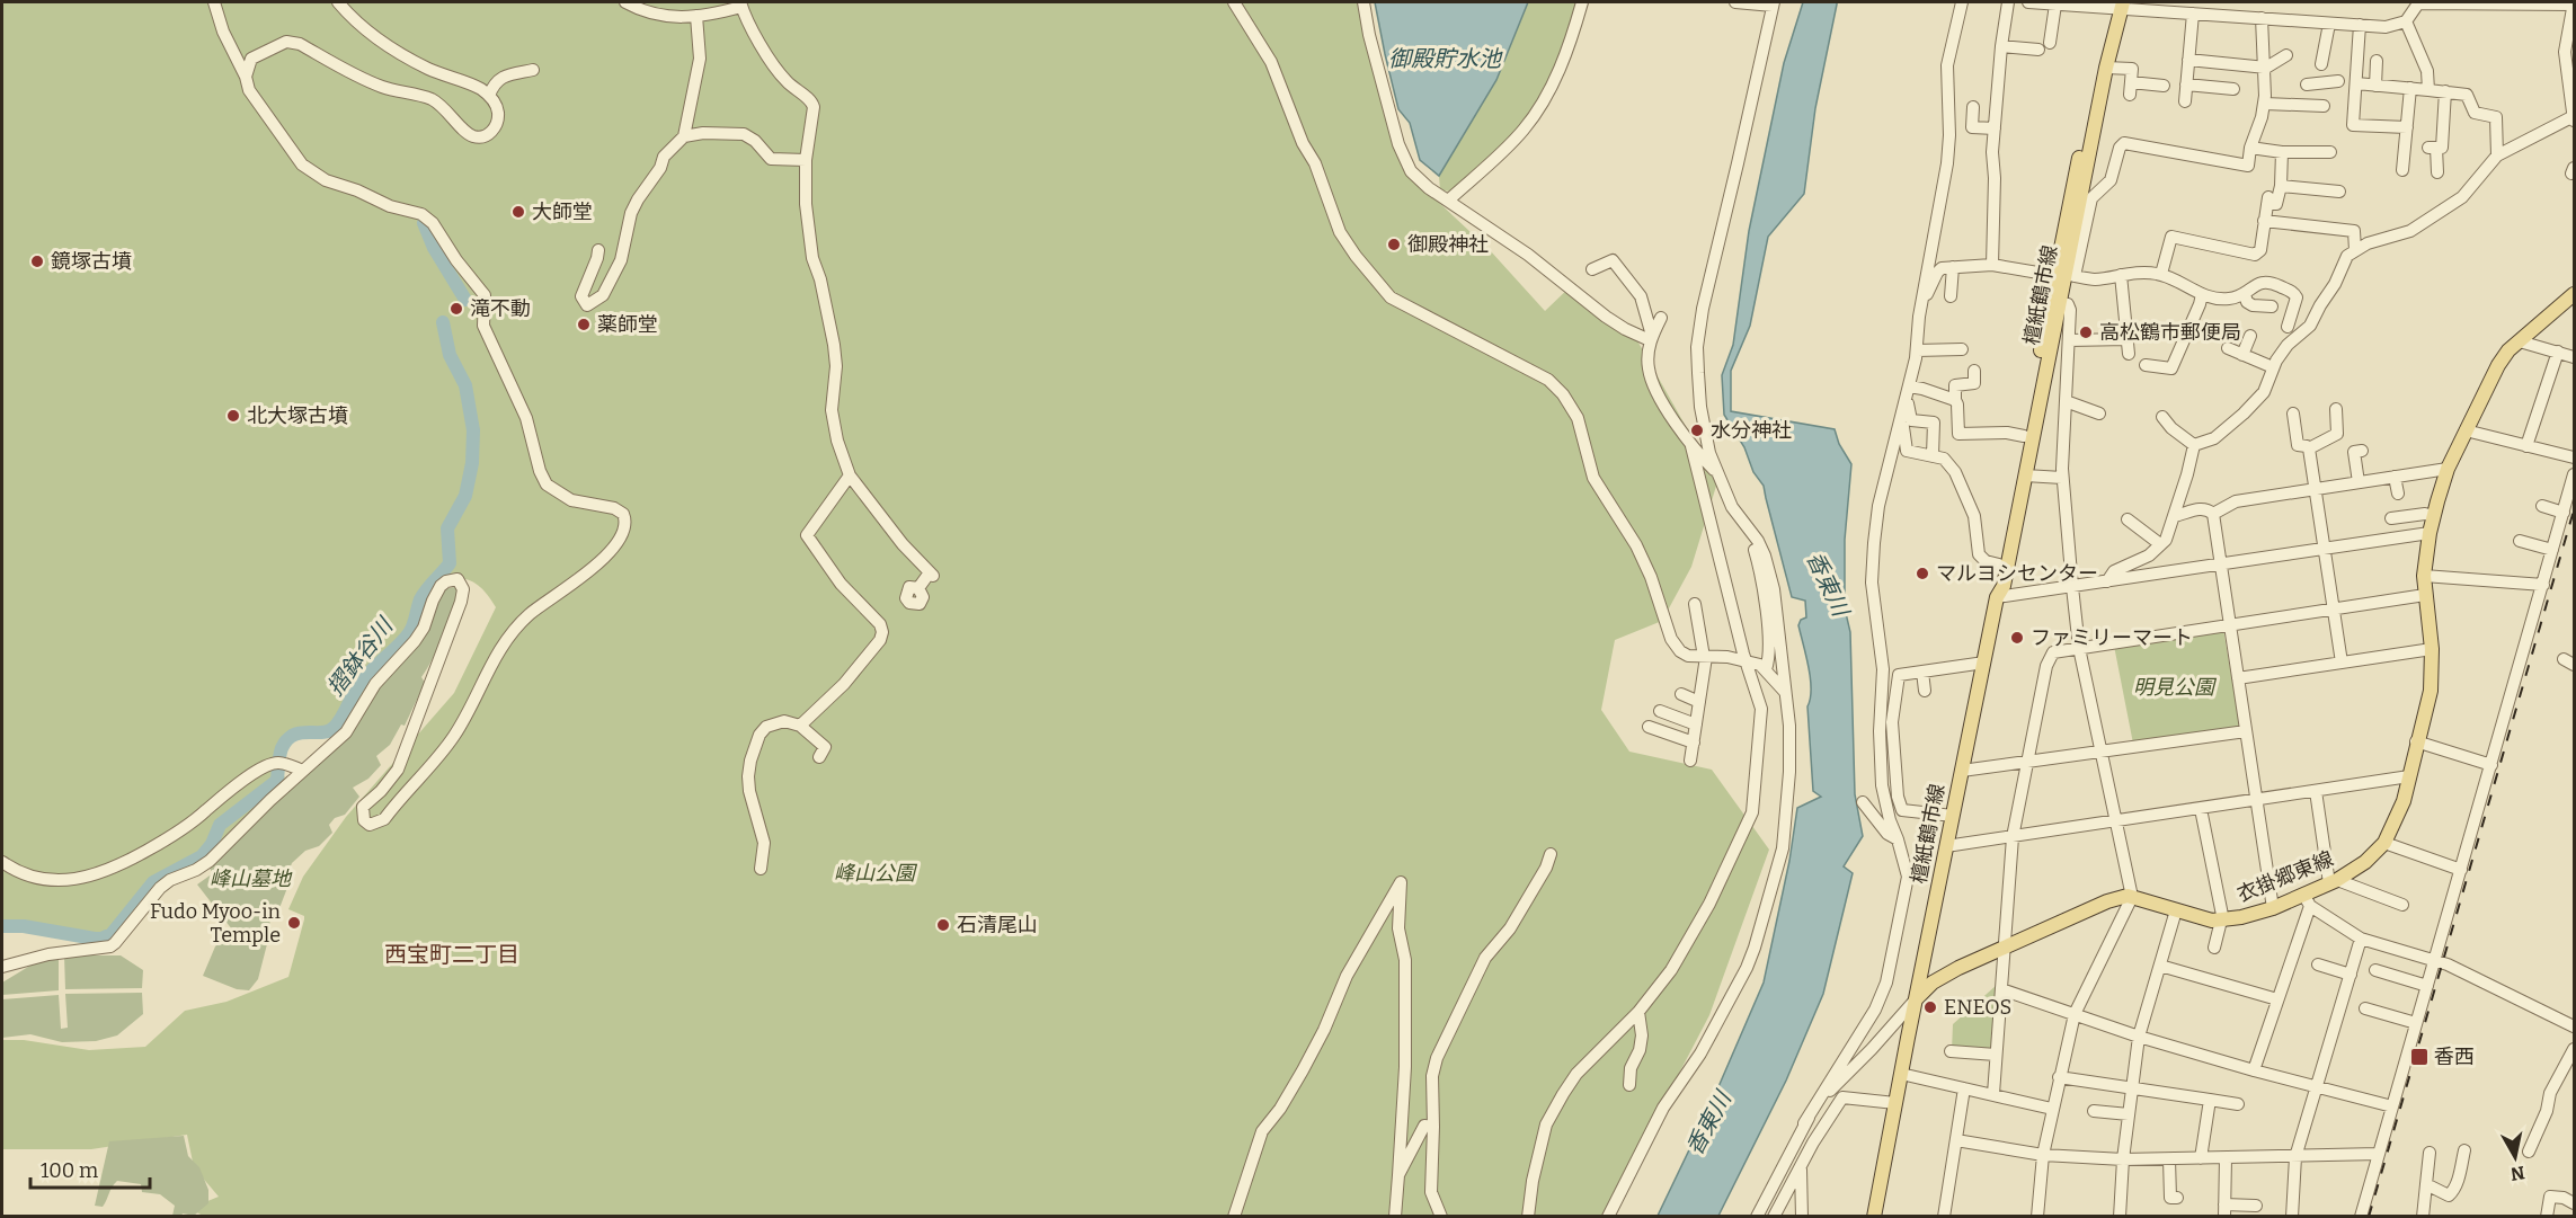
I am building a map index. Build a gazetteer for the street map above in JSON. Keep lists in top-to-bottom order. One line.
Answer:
{"streets":{"main road":["檀紙鶴市線","衣掛郷東線"]},"districts":["西宝町二丁目"],"water":["御殿貯水池","香東川","摺鉢谷川"],"parks":["明見公園","峰山公園","峰山墓地"],"places":{"other":["大師堂","御殿神社","鏡塚古墳","滝不動","薬師堂","高松鶴市郵便局","北大塚古墳","水分神社","マルヨシセンター","ファミリーマート","Fudo Myoo-in Temple","石清尾山","ENEOS"],"transit":["香西"]},"scale_bar":"100 m","north":"bottom"}
